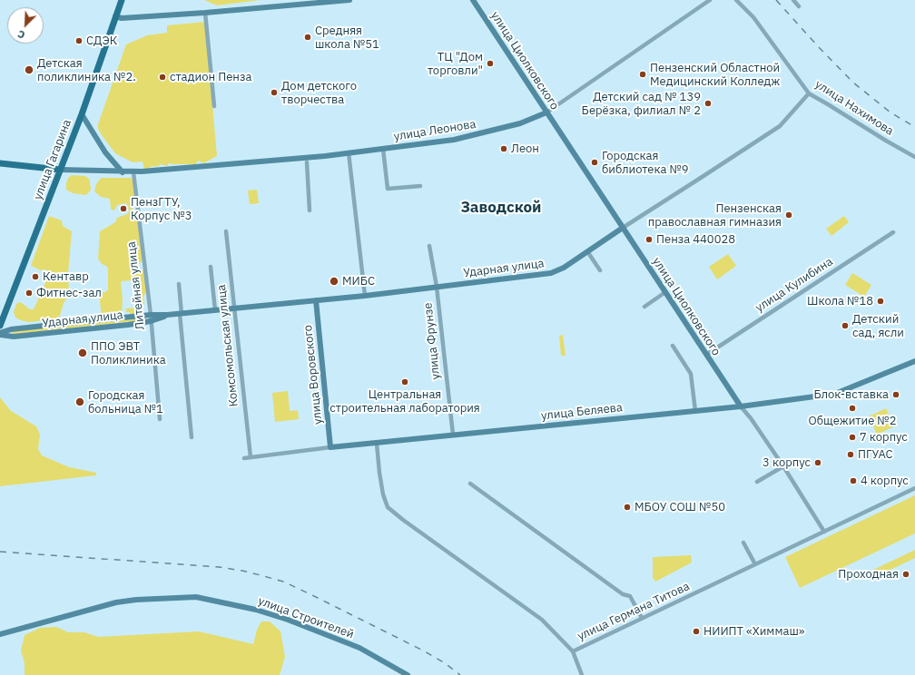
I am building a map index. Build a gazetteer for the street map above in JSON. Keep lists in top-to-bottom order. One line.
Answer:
{"streets":{"main road":["улица Циолковского","улица Леонова","улица Гагарина","Ударная улица","улица Воровского","улица Беляева","улица Строителей"],"street":["улица Нахимова","улица Кулибина","Литейная улица","улица Фрунзе","Комсомольская улица","улица Германа Титова"]},"crossings":[["улица Циолковского","улица Леонова"],["улица Циолковского","Ударная улица"],["улица Циолковского","улица Кулибина"],["улица Циолковского","улица Беляева"],["улица Циолковского","улица Германа Титова"],["улица Нахимова","Ударная улица"],["улица Леонова","улица Гагарина"],["улица Леонова","Литейная улица"],["Ударная улица","Литейная улица"],["Ударная улица","улица Фрунзе"],["Ударная улица","Комсомольская улица"],["Ударная улица","улица Воровского"],["улица Фрунзе","улица Беляева"],["Комсомольская улица","улица Беляева"],["улица Воровского","улица Беляева"],["улица Беляева","улица Германа Титова"]],"districts":["Заводской"],"places":["Средняя школа №51","СДЭК","ТЦ \"Дом торговли\"","Детская поликлиника №2.","Пензенский Областной Медицинский Колледж","стадион Пенза","Дом детского творчества","Детский сад № 139 Берёзка, филиал № 2","Леон","Городская библиотека №9","ПензГТУ, Корпус №3","Пензенская православная гимназия","Пенза 440028","Кентавр","МИБС","Фитнес-зал","Школа №18","Детский сад, ясли","ППО ЭВТ Поликлиника","Центральная строительная лаборатория","Блок-вставка","Городская больница №1","Общежитие №2","7 корпус","ПГУАС","3 корпус","4 корпус","МБОУ СОШ №50","Проходная","НИИПТ «Химмаш»"],"north":"bottom left"}
